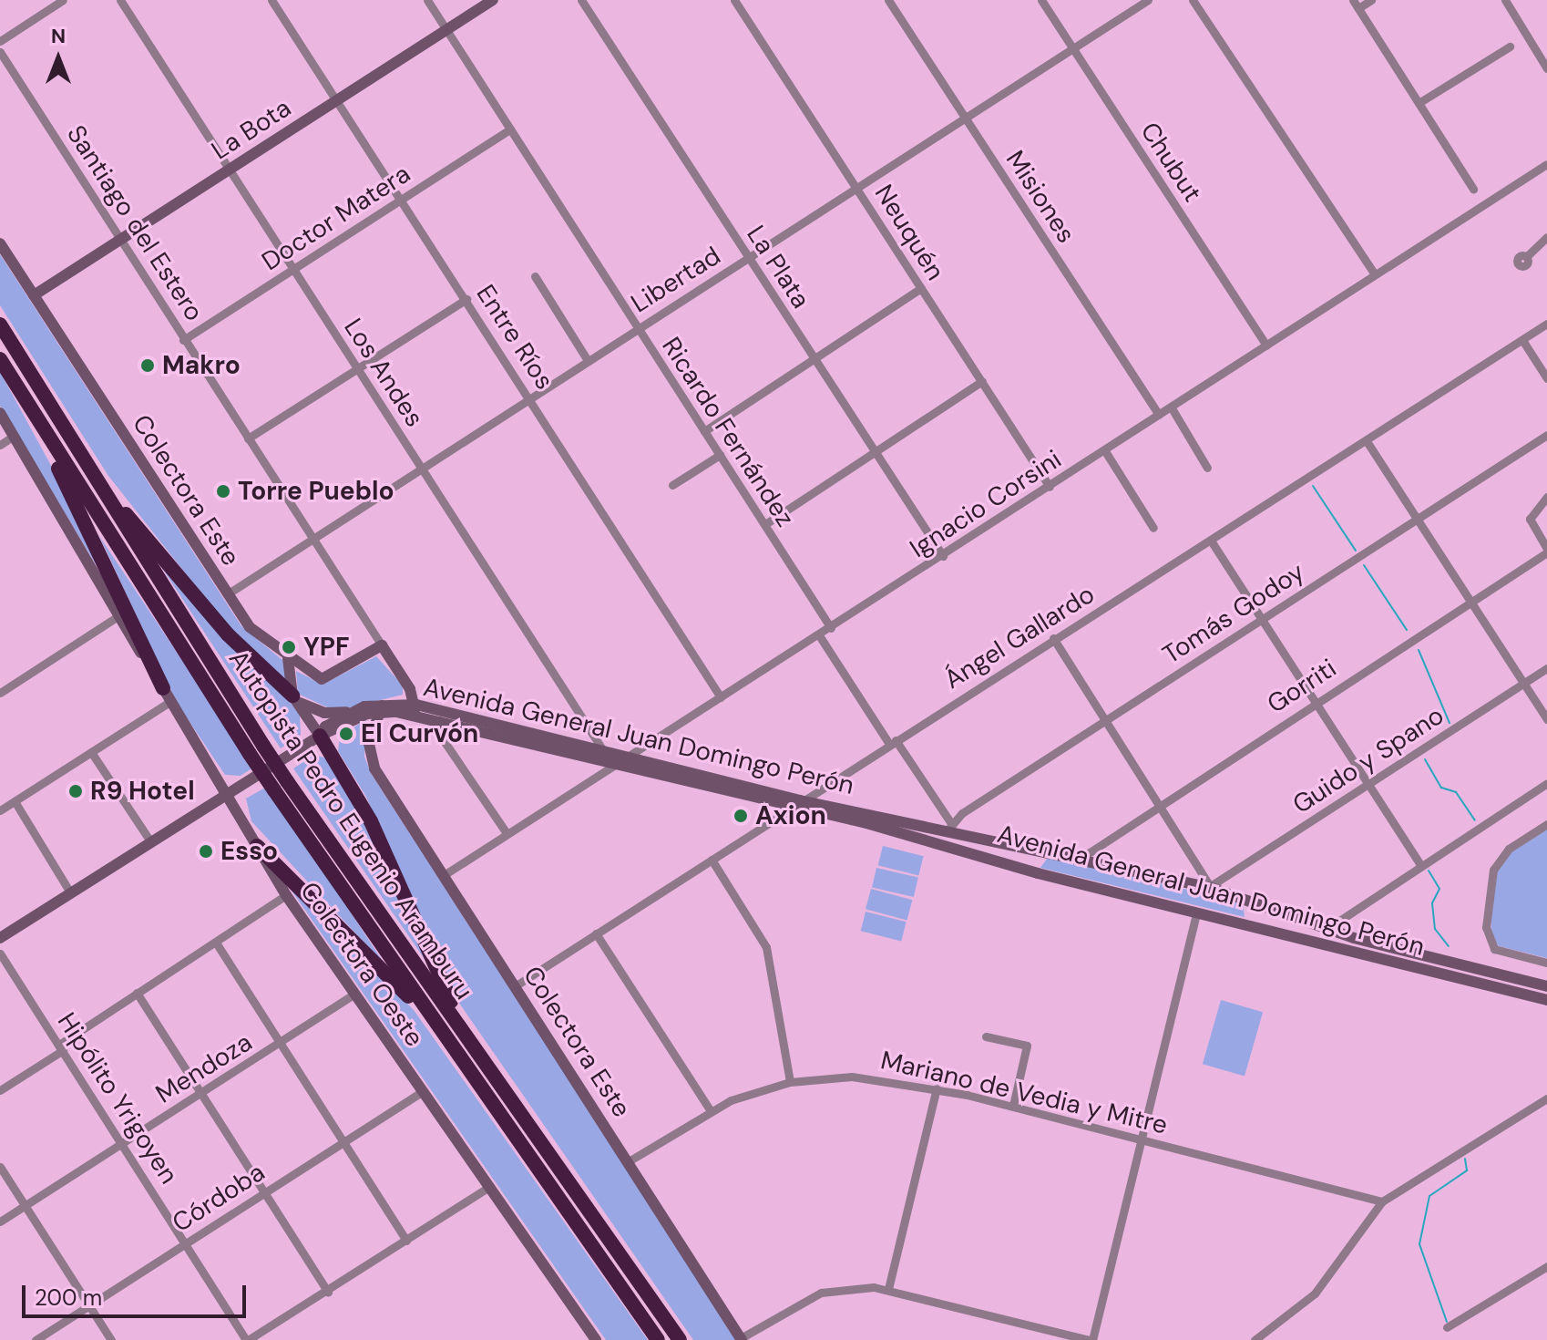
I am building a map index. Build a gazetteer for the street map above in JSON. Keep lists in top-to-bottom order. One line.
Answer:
{"streets":{"highway":["Autopista Pedro Eugenio Aramburu"],"street":["La Bota","Chubut","Misiones","Doctor Matera","Santiago del Estero","Neuquén","La Plata","Libertad","Entre Ríos","Los Andes","Ricardo Fernández","Colectora Este","Ignacio Corsini","Tomás Godoy","Ángel Gallardo","Gorriti","Avenida General Juan Domingo Perón","Guido y Spano","Colectora Oeste","Mendoza","Mariano de Vedia y Mitre","Hipólito Yrigoyen","Córdoba"]},"crossings":[["La Bota","Santiago del Estero"],["La Bota","Entre Ríos"],["La Bota","Los Andes"],["La Bota","Ricardo Fernández"],["La Bota","Colectora Este"],["Chubut","Libertad"],["Chubut","Ignacio Corsini"],["Misiones","Libertad"],["Misiones","Ignacio Corsini"],["Doctor Matera","Santiago del Estero"],["Doctor Matera","Entre Ríos"],["Doctor Matera","Los Andes"],["Doctor Matera","Ricardo Fernández"],["Santiago del Estero","Libertad"],["Santiago del Estero","Colectora Este"],["Santiago del Estero","Avenida General Juan Domingo Perón"],["Neuquén","Libertad"],["Neuquén","Ignacio Corsini"],["La Plata","Libertad"],["La Plata","Ignacio Corsini"],["Libertad","Entre Ríos"],["Libertad","Los Andes"],["Libertad","Ricardo Fernández"],["Libertad","Colectora Este"],["Entre Ríos","Ignacio Corsini"],["Los Andes","Ignacio Corsini"],["Los Andes","Avenida General Juan Domingo Perón"],["Ricardo Fernández","Ignacio Corsini"],["Colectora Este","Ignacio Corsini"],["Colectora Este","Ángel Gallardo"],["Colectora Este","Avenida General Juan Domingo Perón"],["Colectora Este","Mariano de Vedia y Mitre"],["Ignacio Corsini","Avenida General Juan Domingo Perón"],["Tomás Godoy","Avenida General Juan Domingo Perón"],["Ángel Gallardo","Avenida General Juan Domingo Perón"],["Gorriti","Avenida General Juan Domingo Perón"],["Avenida General Juan Domingo Perón","Guido y Spano"],["Colectora Oeste","Mendoza"],["Colectora Oeste","Córdoba"],["Mendoza","Hipólito Yrigoyen"],["Hipólito Yrigoyen","Córdoba"]],"places":["Makro","Torre Pueblo","YPF","El Curvón","R9 Hotel","Axion","Esso"],"scale_bar":"200 m","north":"top"}
